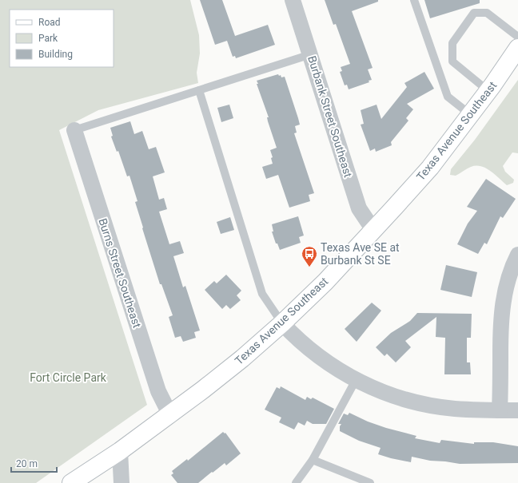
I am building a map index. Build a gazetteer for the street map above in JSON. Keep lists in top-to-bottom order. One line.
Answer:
{"streets":{"main road":["Texas Avenue Southeast"],"street":["Burbank Street Southeast","Burns Street Southeast"]},"crossings":[["Burbank Street Southeast","Texas Avenue Southeast"],["Texas Avenue Southeast","Burns Street Southeast"]],"parks":["Fort Circle Park"],"places":{"bus stop":["Texas Ave SE at Burbank St SE"]},"legend":["Road","Park","Building"],"scale_bar":"20 m"}
